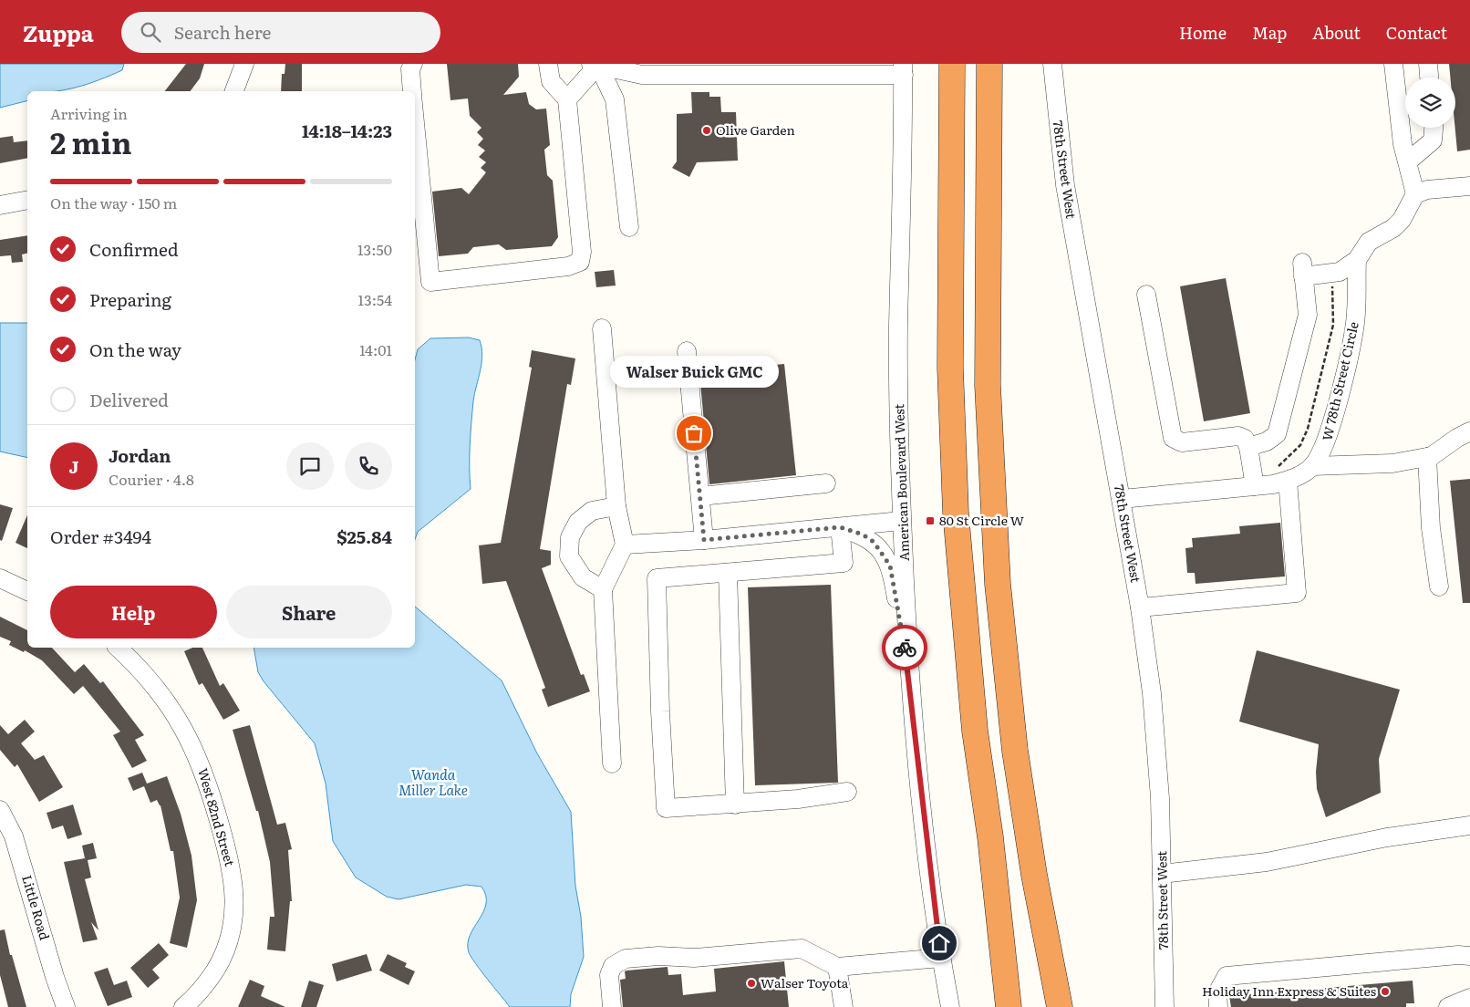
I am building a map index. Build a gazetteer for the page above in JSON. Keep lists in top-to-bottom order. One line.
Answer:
{"streets":{"street":["78th Street West","W 78th Street Circle","American Boulevard West","West 82nd Street","Little Road"]},"crossings":[["78th Street West","W 78th Street Circle"]],"water":["Wanda Miller Lake"],"places":{"other":["Olive Garden","Walser Buick GMC","Walser Toyota","Holiday Inn Express & Suites"],"transit":["80 St Circle W"]},"page":{"header":"Zuppa","search":"Search here","nav":["Home","Map","About","Contact"],"heading":["2 min","Arriving in","14:18–14:23"],"panel":["Jordan","Courier · 4.8","Order #3494","$25.84"],"bar":"On the way · 150 m","list":[["Confirmed","13:50"],["Preparing","13:54"],["On the way","14:01"],"Delivered"],"bubble":"Walser Buick GMC","round":"J","buttons":["Help","Share"]}}
